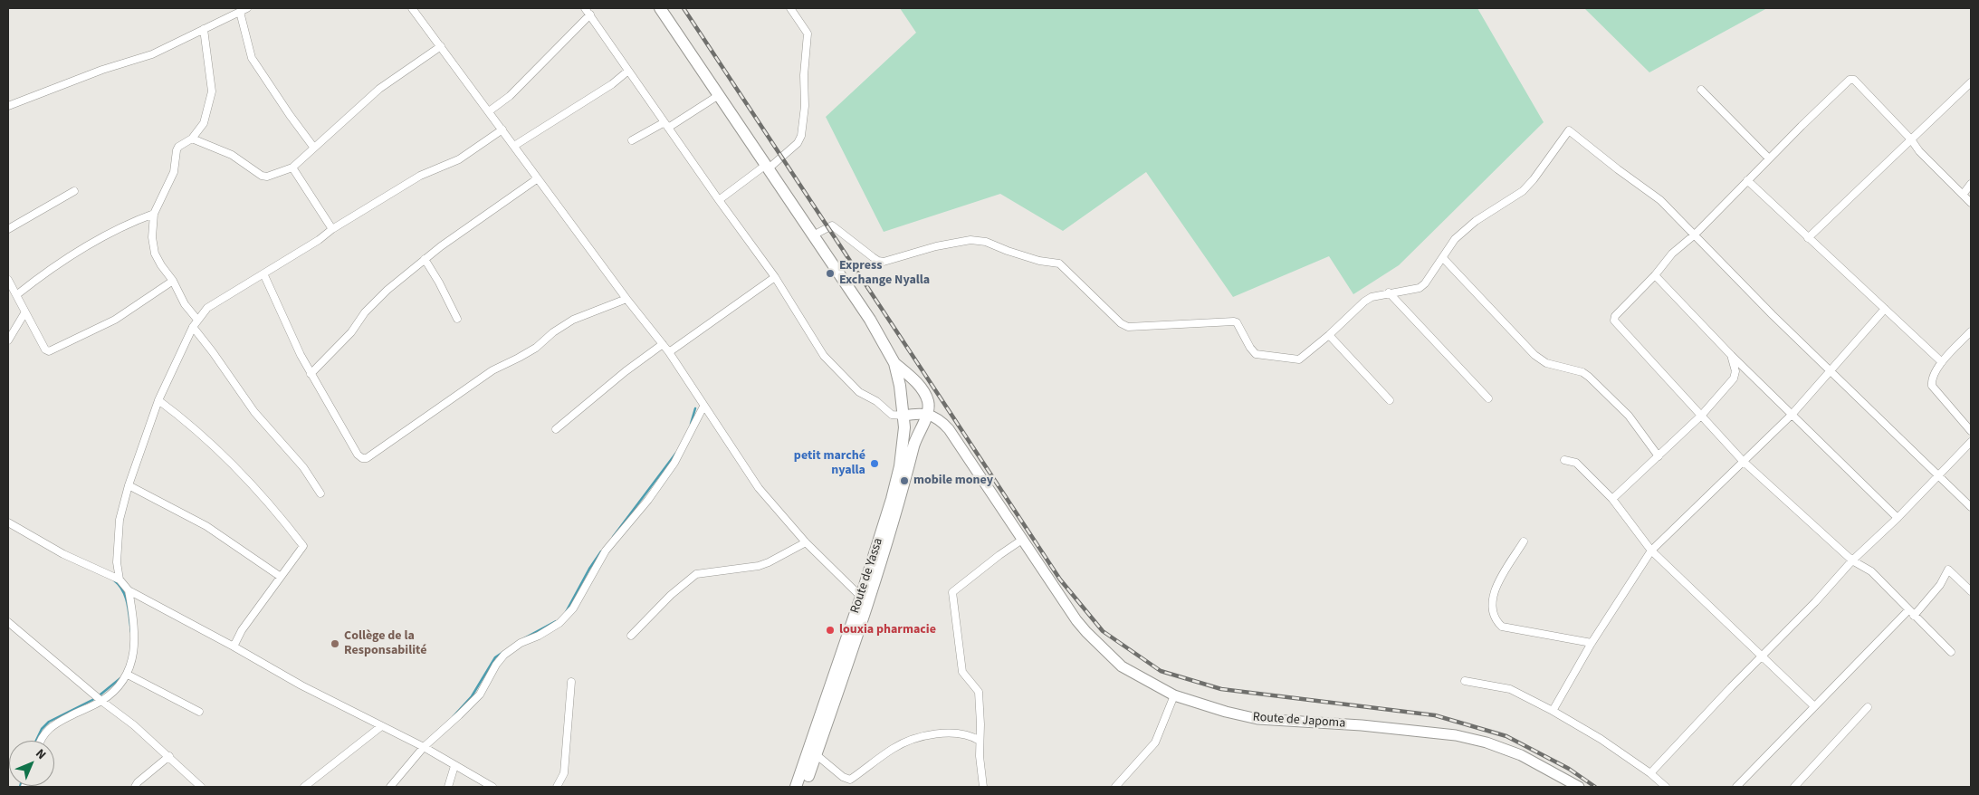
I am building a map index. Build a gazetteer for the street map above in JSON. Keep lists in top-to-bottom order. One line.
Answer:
{"streets":{"main road":["Route de Yassa"],"street":["Route de Japoma"]},"places":["Express Exchange Nyalla","petit marché nyalla","mobile money","louxia pharmacie","Collège de la Responsabilité"],"north":"top right"}
